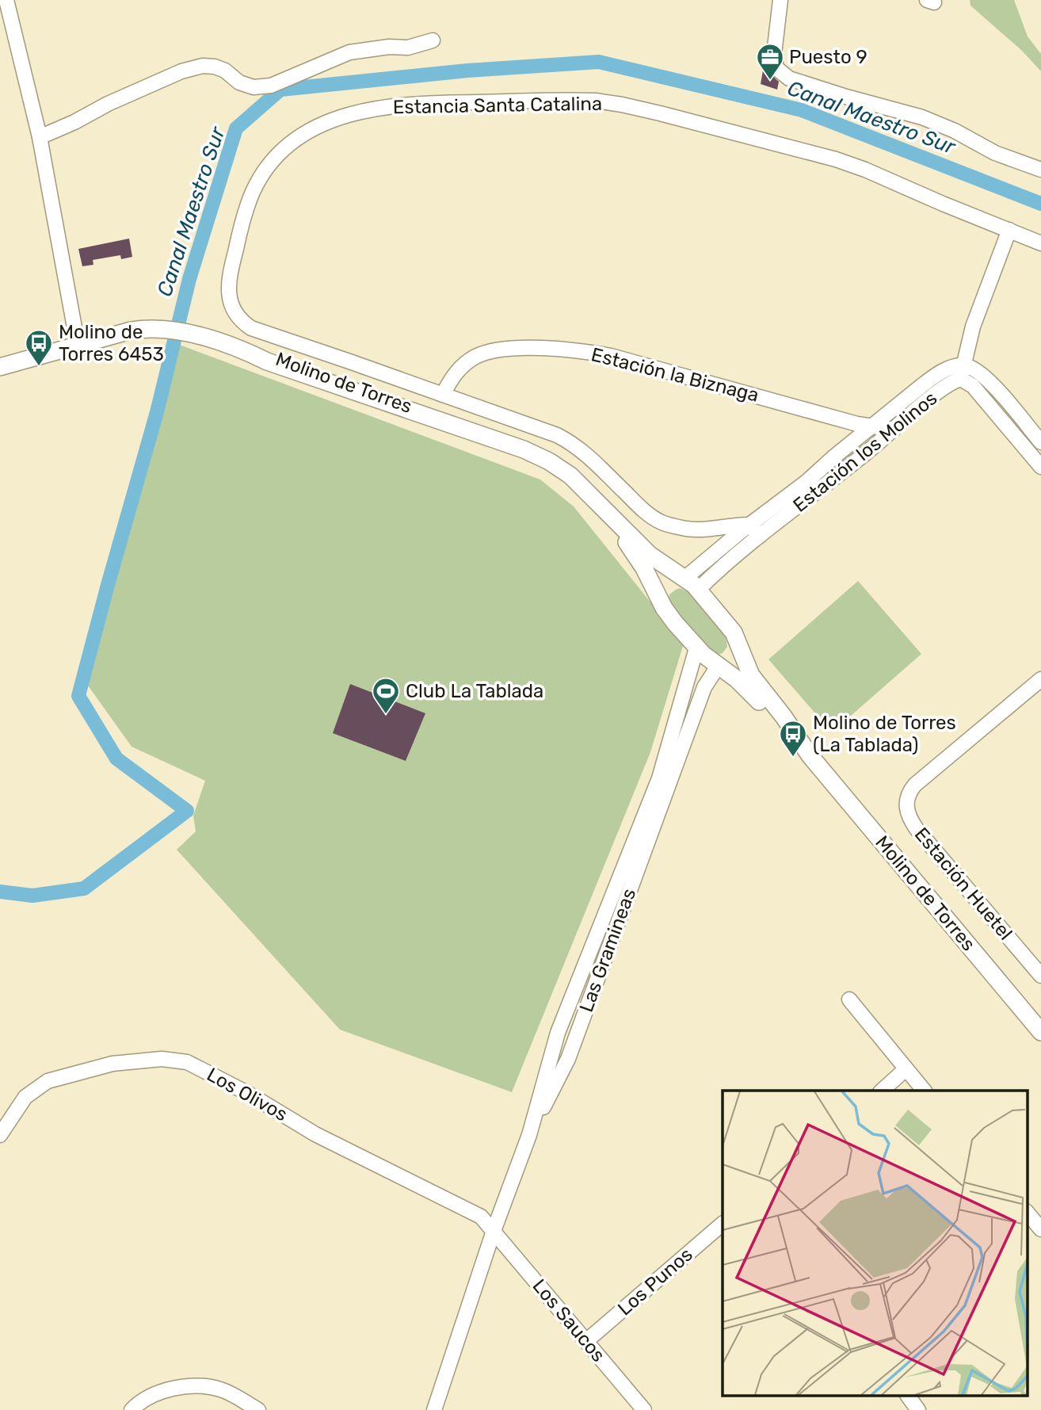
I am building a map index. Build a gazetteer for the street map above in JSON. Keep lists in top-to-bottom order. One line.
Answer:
{"streets":{"main road":["Molino de Torres"],"street":["Estancia Santa Catalina","Estación la Biznaga","Estación los Molinos","Estación Huetel","Las Gramineas","Los Olivos","Los Punos","Los Saucos"]},"crossings":[["Estancia Santa Catalina","Estación la Biznaga"],["Estación la Biznaga","Estación los Molinos"],["Molino de Torres","Estación los Molinos"],["Las Gramineas","Los Olivos"],["Las Gramineas","Los Saucos"],["Los Olivos","Los Saucos"],["Los Punos","Los Saucos"]],"water":["Canal Maestro Sur"],"places":{"office":["Puesto 9"],"bus stop":["Molino de Torres 6453","Molino de Torres (La Tablada)"],"sports":["Club La Tablada"]}}
